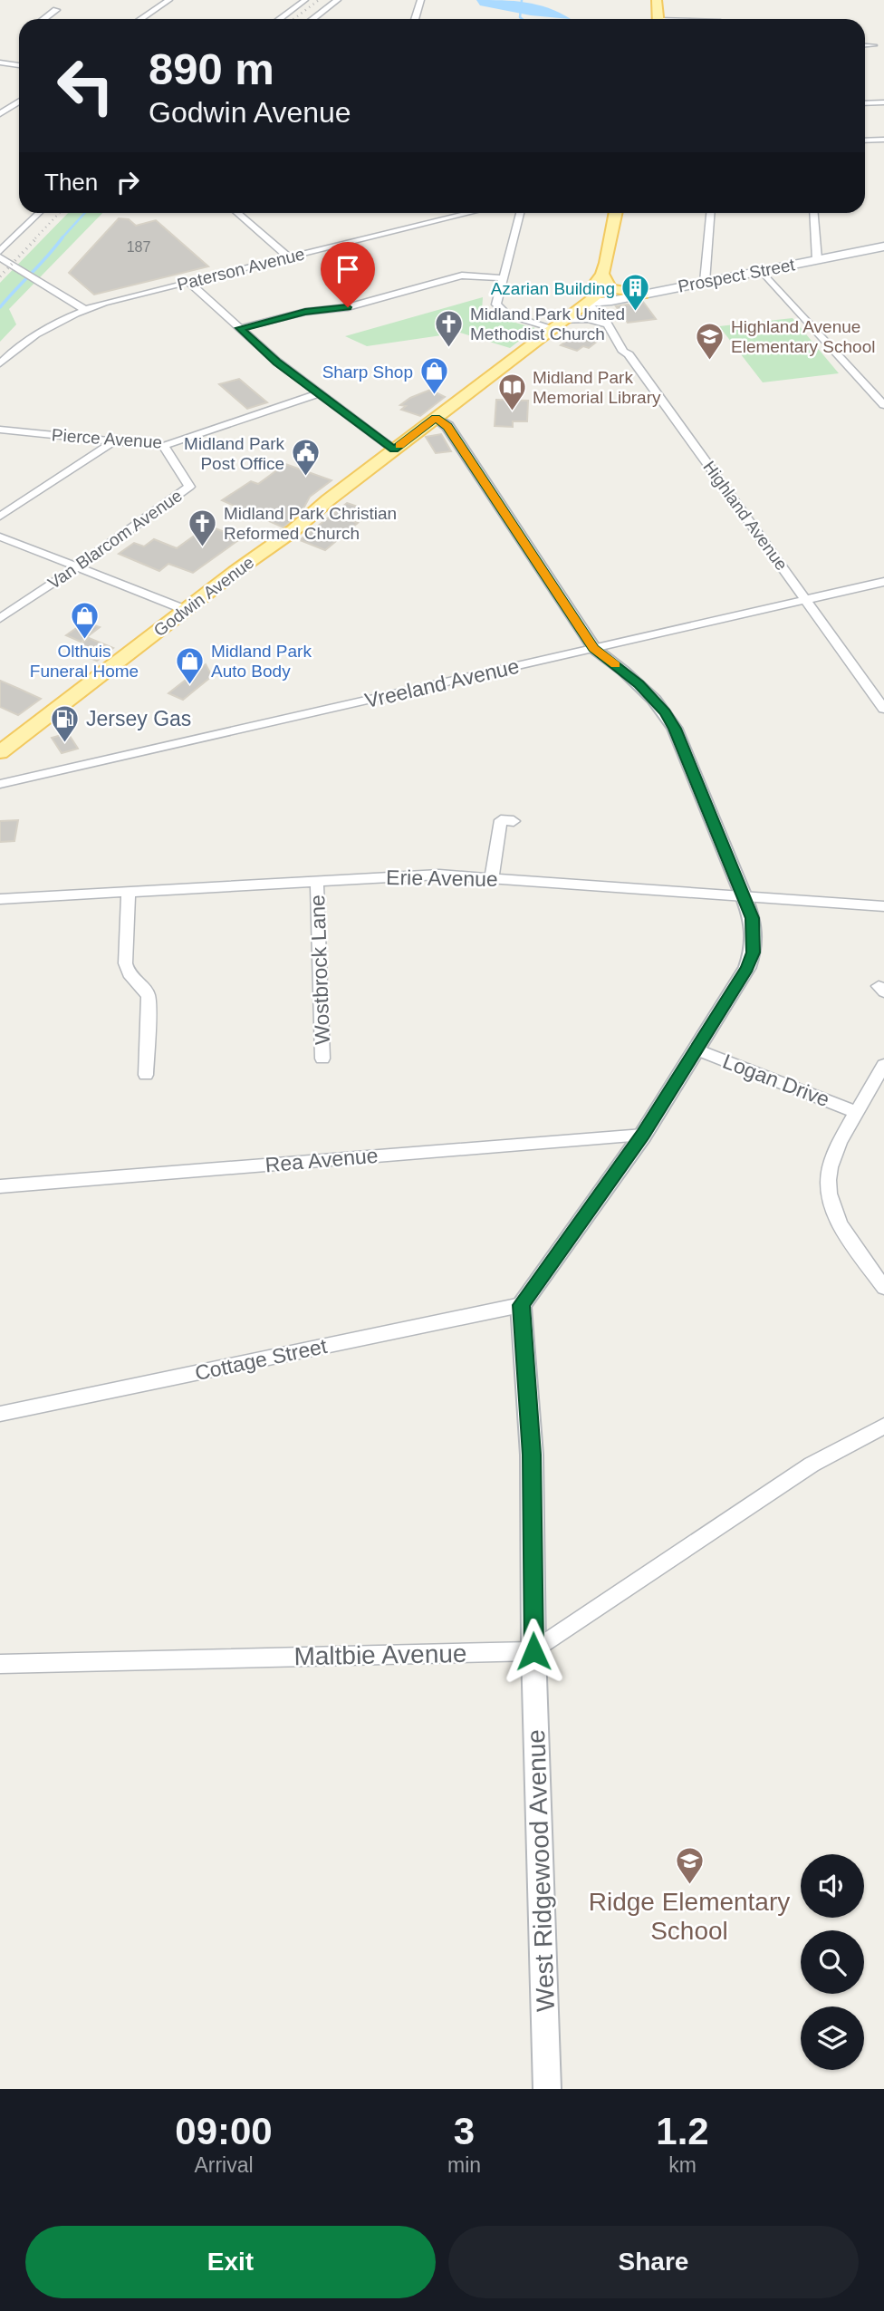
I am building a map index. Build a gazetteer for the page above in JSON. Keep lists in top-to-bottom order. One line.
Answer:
{"streets":{"main road":["Prospect Street","Godwin Avenue"],"street":["Paterson Avenue","Pierce Avenue","Highland Avenue","Van Blarcom Avenue","Vreeland Avenue","Erie Avenue","Wostbrock Lane","Logan Drive","Rea Avenue","Cottage Street","Maltbie Avenue","West Ridgewood Avenue"]},"crossings":[["Prospect Street","Highland Avenue"],["Prospect Street","Godwin Avenue"],["Pierce Avenue","Van Blarcom Avenue"],["Highland Avenue","Godwin Avenue"],["Highland Avenue","Vreeland Avenue"],["Erie Avenue","Wostbrock Lane"],["Cottage Street","West Ridgewood Avenue"],["Maltbie Avenue","West Ridgewood Avenue"]],"places":{"building":["Azarian Building"],"church":["Midland Park United Methodist Church","Midland Park Christian Reformed Church"],"school or university":["Highland Avenue Elementary School","Ridge Elementary School"],"shop":["Sharp Shop","Olthuis Funeral Home","Midland Park Auto Body"],"library":["Midland Park Memorial Library"],"public building":["Midland Park Post Office"],"fuel station":["Jersey Gas"]},"house_numbers":["187"],"page":{"turn":["890 m","Godwin Avenue"],"then":"Then","eta":["09:00","Arrival","3","min","1.2","km"],"buttons":["Exit","Share"]}}
